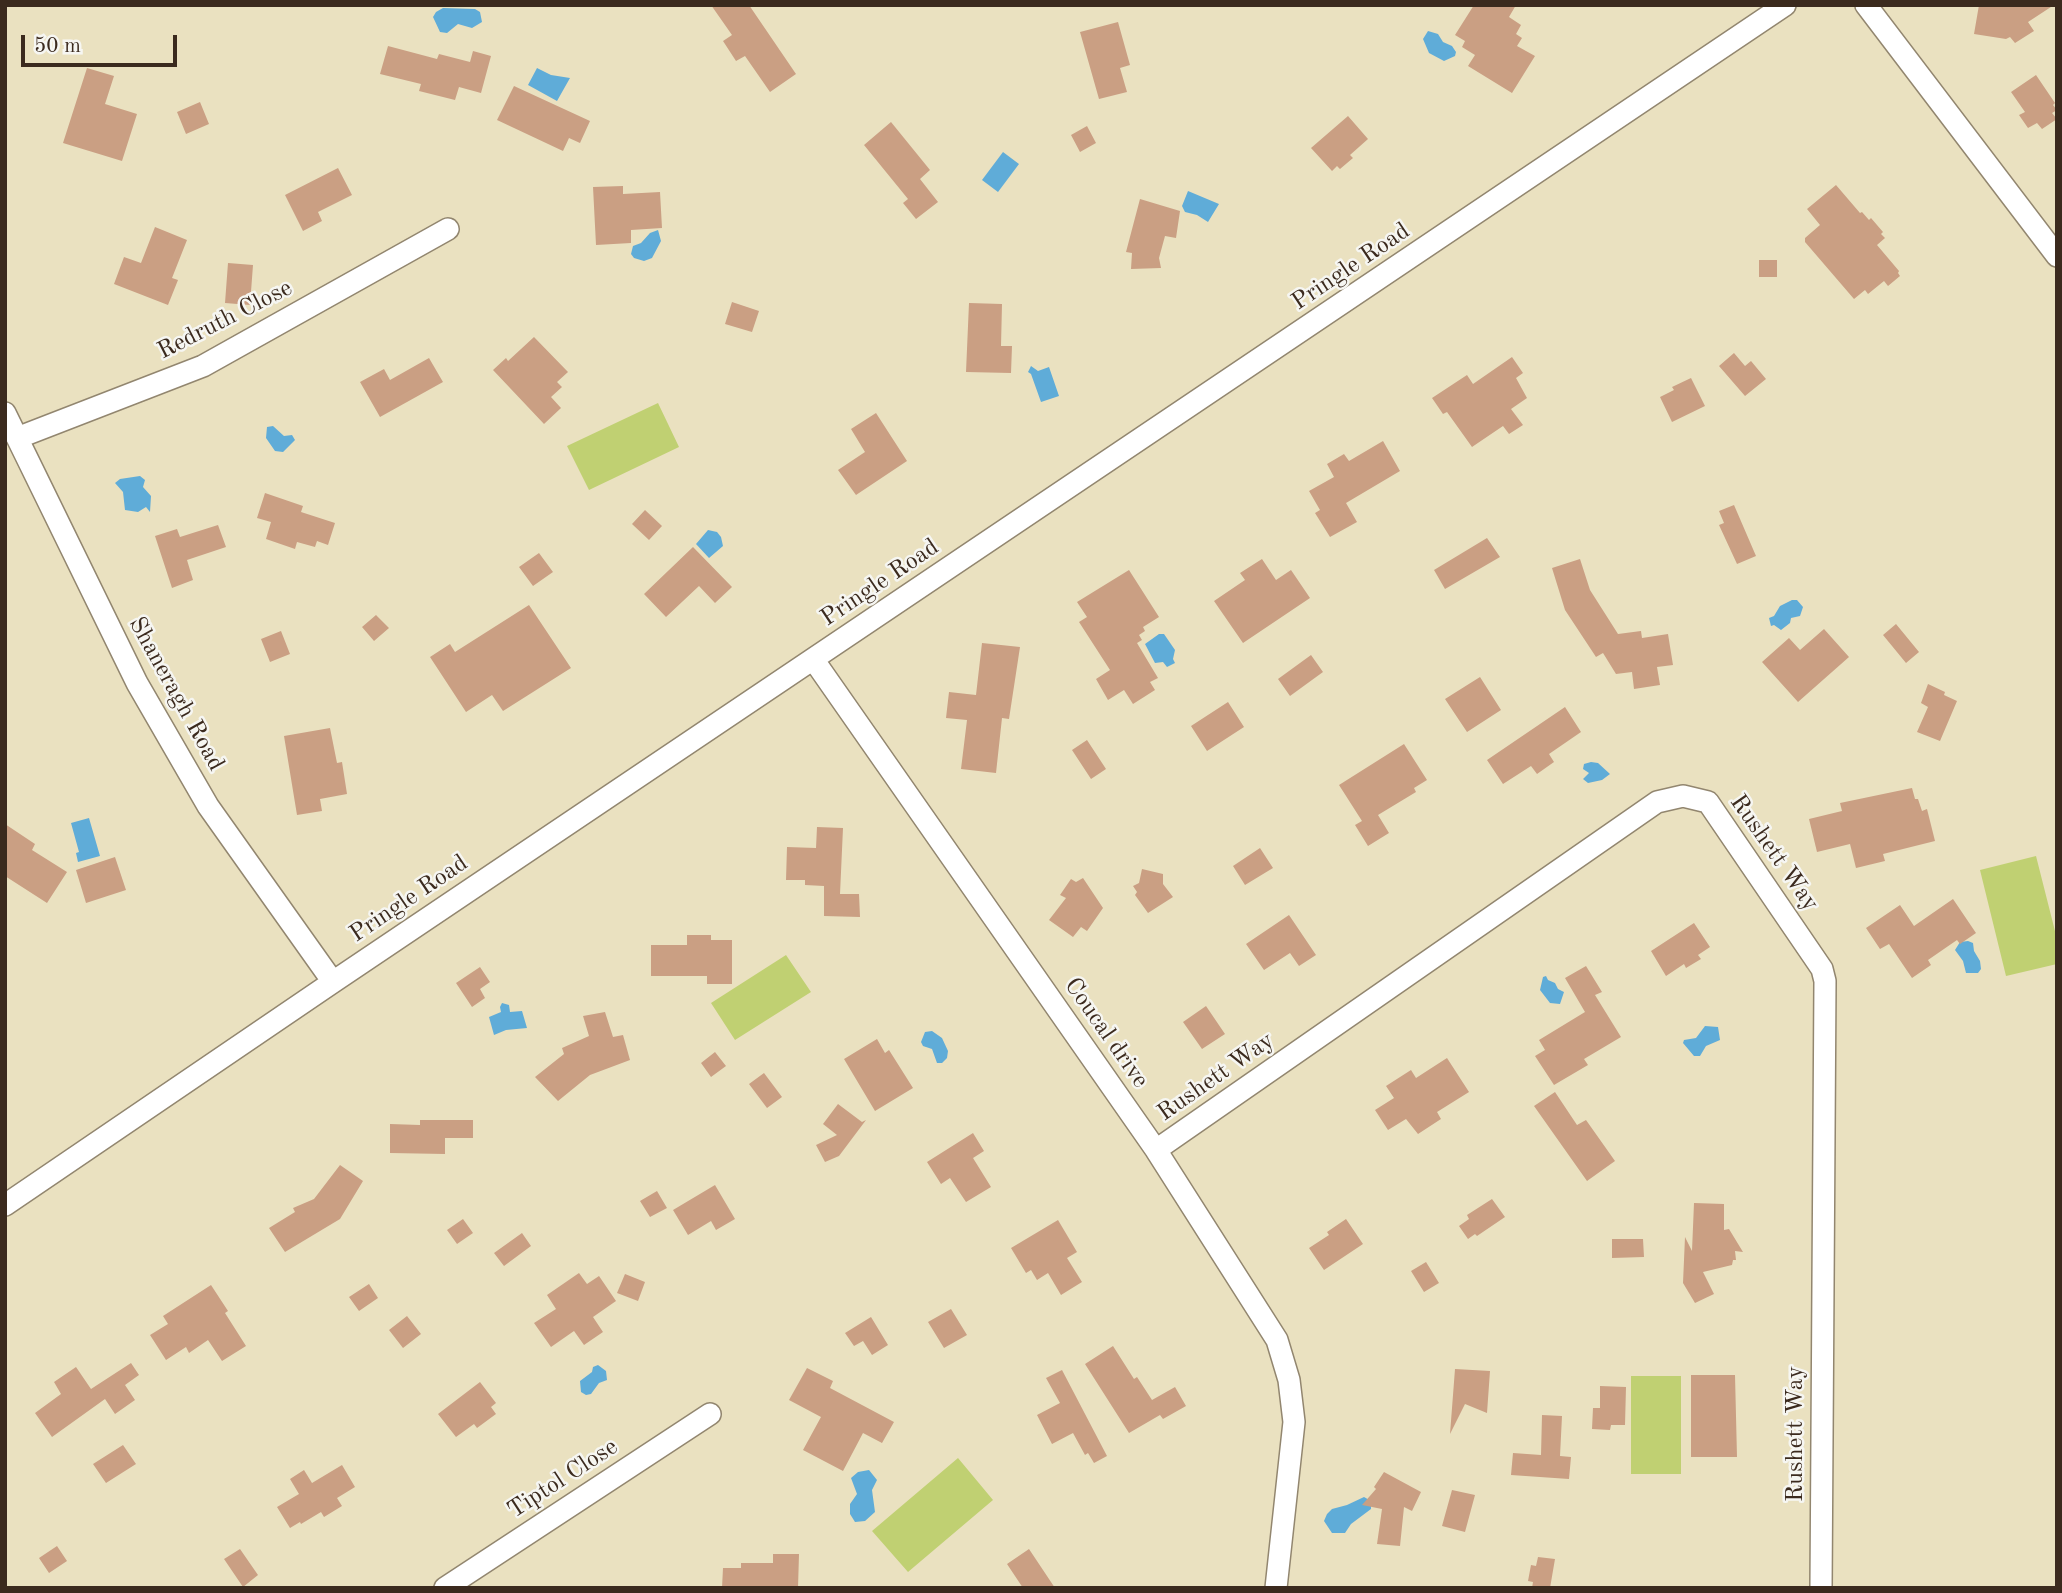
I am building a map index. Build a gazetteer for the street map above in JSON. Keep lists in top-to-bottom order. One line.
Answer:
{"streets":{"street":["Pringle Road","Redruth Close","Shaneragh Road","Rushett Way","Coucal drive","Tiptol Close"]},"crossings":[["Pringle Road","Shaneragh Road"],["Pringle Road","Coucal drive"],["Redruth Close","Shaneragh Road"],["Rushett Way","Coucal drive"]],"scale_bar":"50 m"}
